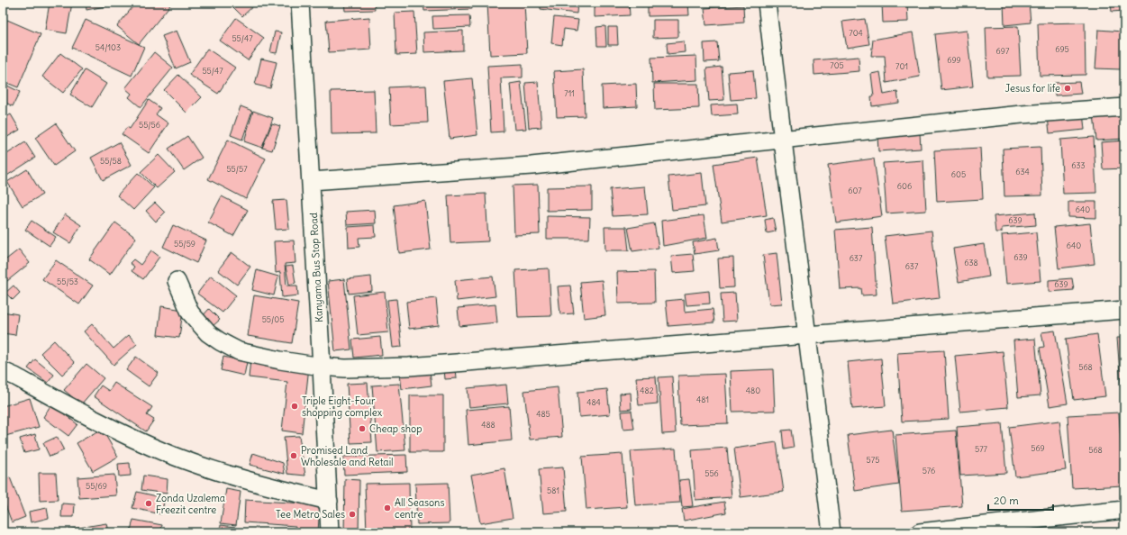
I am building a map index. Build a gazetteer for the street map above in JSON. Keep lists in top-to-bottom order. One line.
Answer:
{"streets":{"street":["Kanyama Bus Stop Road"]},"places":["Jesus for life","Triple Eight-Four shopping complex","Cheap shop","Promised Land Wholesale and Retail","Zonda Uzalema Freezit centre","All Seasons centre","Tee Metro Sales"],"house_numbers":["704","55/47","54/103","695","697","699","705","701","55/47","711","55/56","55/58","633","55/57","634","605","606","607","640","639","55/59","640","639","637","638","637","55/53","639","55/05","568","482","480","481","484","485","488","569","577","568","575","576","556","55/69","581"],"scale_bar":"20 m"}
